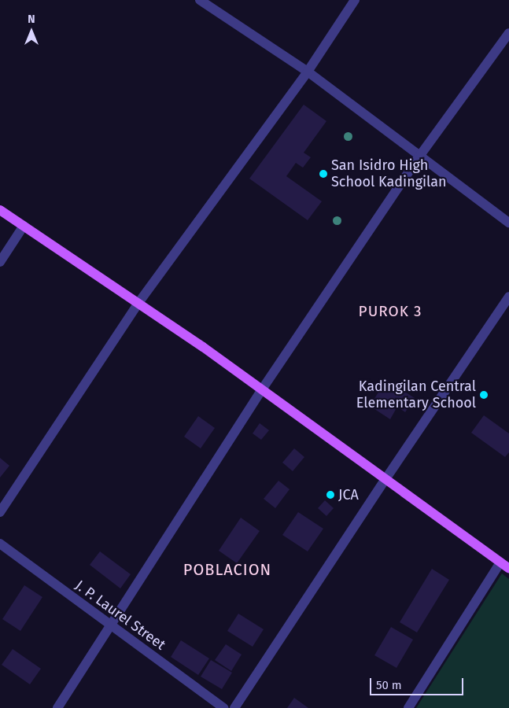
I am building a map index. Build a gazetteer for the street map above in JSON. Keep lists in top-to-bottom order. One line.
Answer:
{"streets":{"street":["J. P. Laurel Street"]},"districts":["PUROK 3","POBLACION"],"places":["San Isidro High School Kadingilan","Kadingilan Central Elementary School","JCA"],"scale_bar":"50 m","north":"top"}
